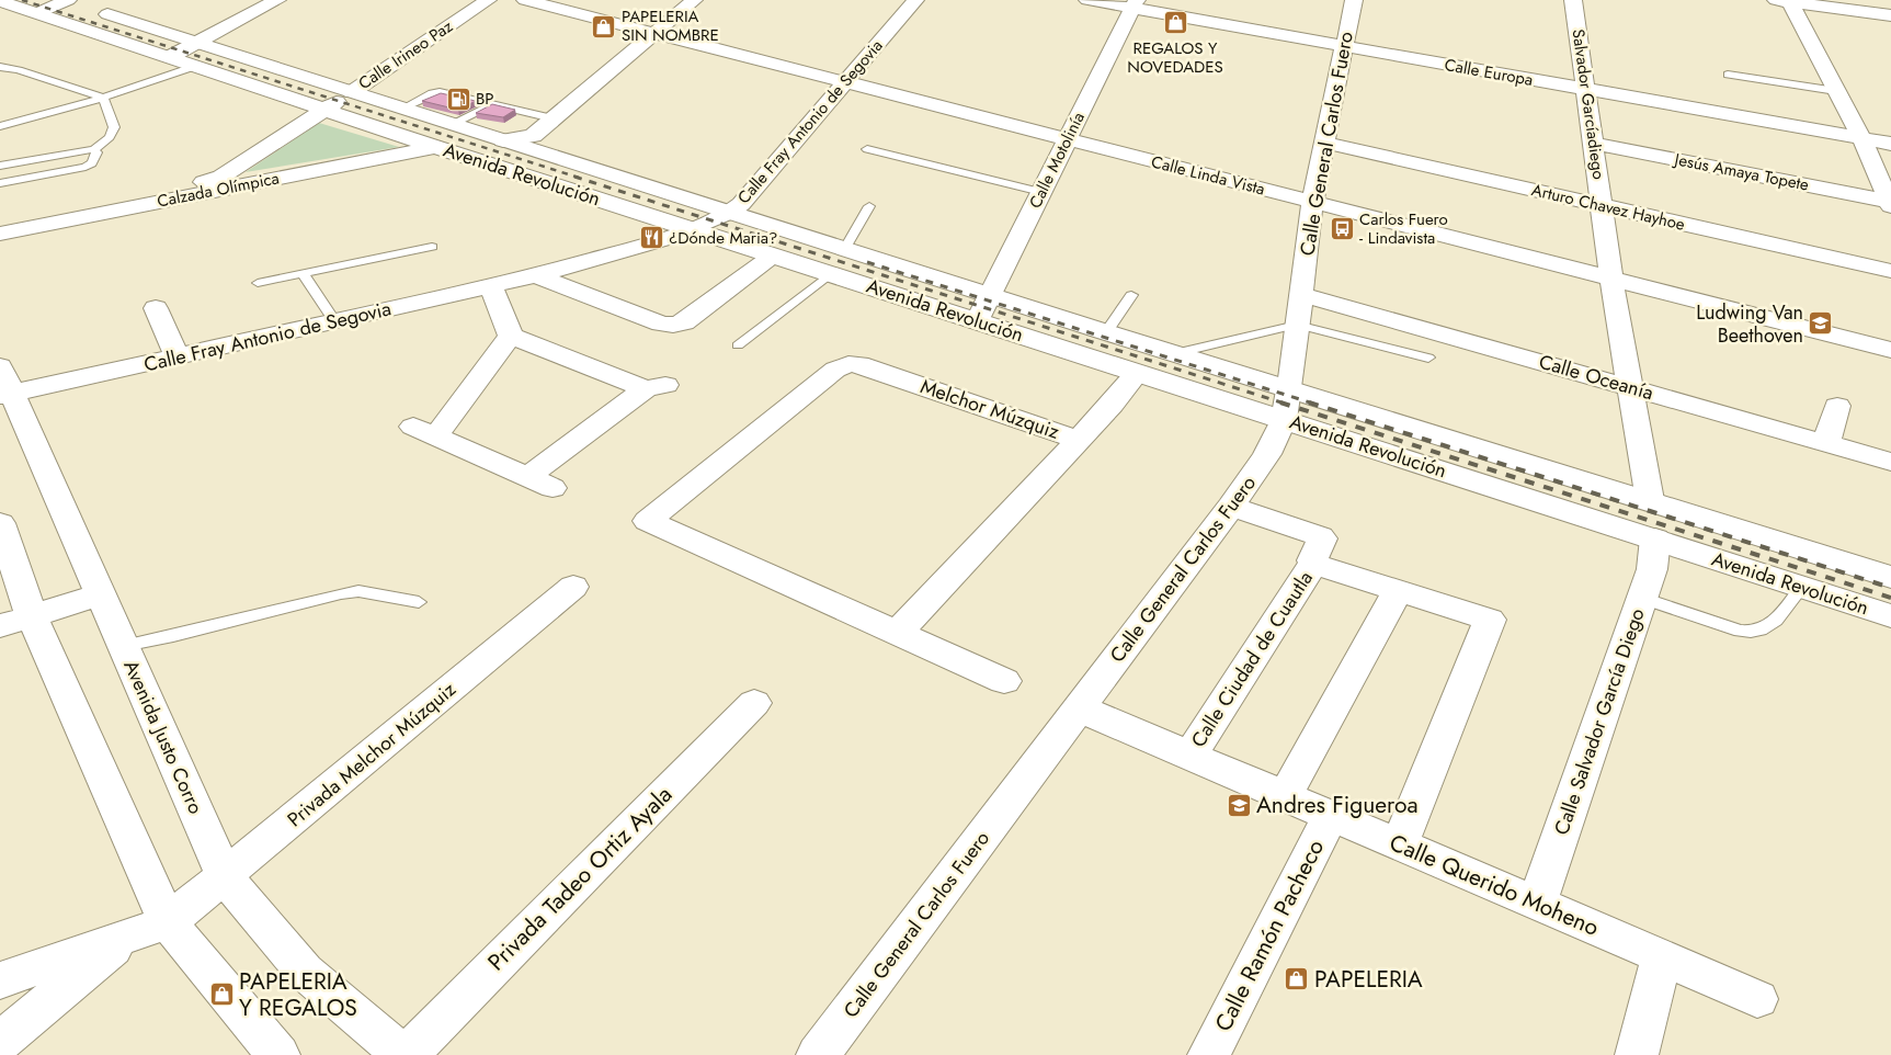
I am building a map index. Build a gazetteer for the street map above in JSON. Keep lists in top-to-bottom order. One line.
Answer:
{"streets":{"street":["Calle Irineo Paz","Calle Europa","Salvador Garcíadiego","Calle Fray Antonio de Segovia","Calle General Carlos Fuero","Calle Motolinía","Jesús Amaya Topete","Avenida Revolución","Calle Linda Vista","Calzada Olímpica","Arturo Chavez Hayhoe","Calle Oceanía","Melchor Múzquiz","Calle Ciudad de Cuautla","Calle Salvador García Diego","Avenida Justo Corro","Privada Melchor Múzquiz","Privada Tadeo Ortiz Ayala","Calle Querido Moheno","Calle Ramón Pacheco"]},"crossings":[["Calle Irineo Paz","Avenida Revolución"],["Calle Irineo Paz","Calzada Olímpica"],["Calle Europa","Salvador Garcíadiego"],["Calle Europa","Calle General Carlos Fuero"],["Calle Europa","Calle Motolinía"],["Salvador Garcíadiego","Jesús Amaya Topete"],["Salvador Garcíadiego","Avenida Revolución"],["Salvador Garcíadiego","Calle Linda Vista"],["Salvador Garcíadiego","Arturo Chavez Hayhoe"],["Salvador Garcíadiego","Calle Oceanía"],["Calle Fray Antonio de Segovia","Avenida Revolución"],["Calle Fray Antonio de Segovia","Calle Linda Vista"],["Calle Fray Antonio de Segovia","Avenida Justo Corro"],["Calle General Carlos Fuero","Avenida Revolución"],["Calle General Carlos Fuero","Calle Linda Vista"],["Calle General Carlos Fuero","Arturo Chavez Hayhoe"],["Calle General Carlos Fuero","Calle Oceanía"],["Calle General Carlos Fuero","Calle Ciudad de Cuautla"],["Calle General Carlos Fuero","Calle Querido Moheno"],["Calle Motolinía","Avenida Revolución"],["Calle Motolinía","Calle Linda Vista"],["Avenida Revolución","Calzada Olímpica"],["Avenida Revolución","Melchor Múzquiz"],["Avenida Revolución","Calle Salvador García Diego"],["Calle Linda Vista","Calzada Olímpica"],["Calle Ciudad de Cuautla","Calle Querido Moheno"],["Calle Salvador García Diego","Calle Querido Moheno"],["Avenida Justo Corro","Privada Melchor Múzquiz"],["Avenida Justo Corro","Privada Tadeo Ortiz Ayala"],["Calle Querido Moheno","Calle Ramón Pacheco"]],"places":{"shop":["REGALOS Y NOVEDADES","PAPELERIA SIN NOMBRE","PAPELERIA","PAPELERIA Y REGALOS"],"fuel station":["BP"],"bus stop":["Carlos Fuero - Lindavista"],"restaurant":["¿Dónde Maria?"],"school or university":["Ludwing Van Beethoven","Andres Figueroa"]}}
